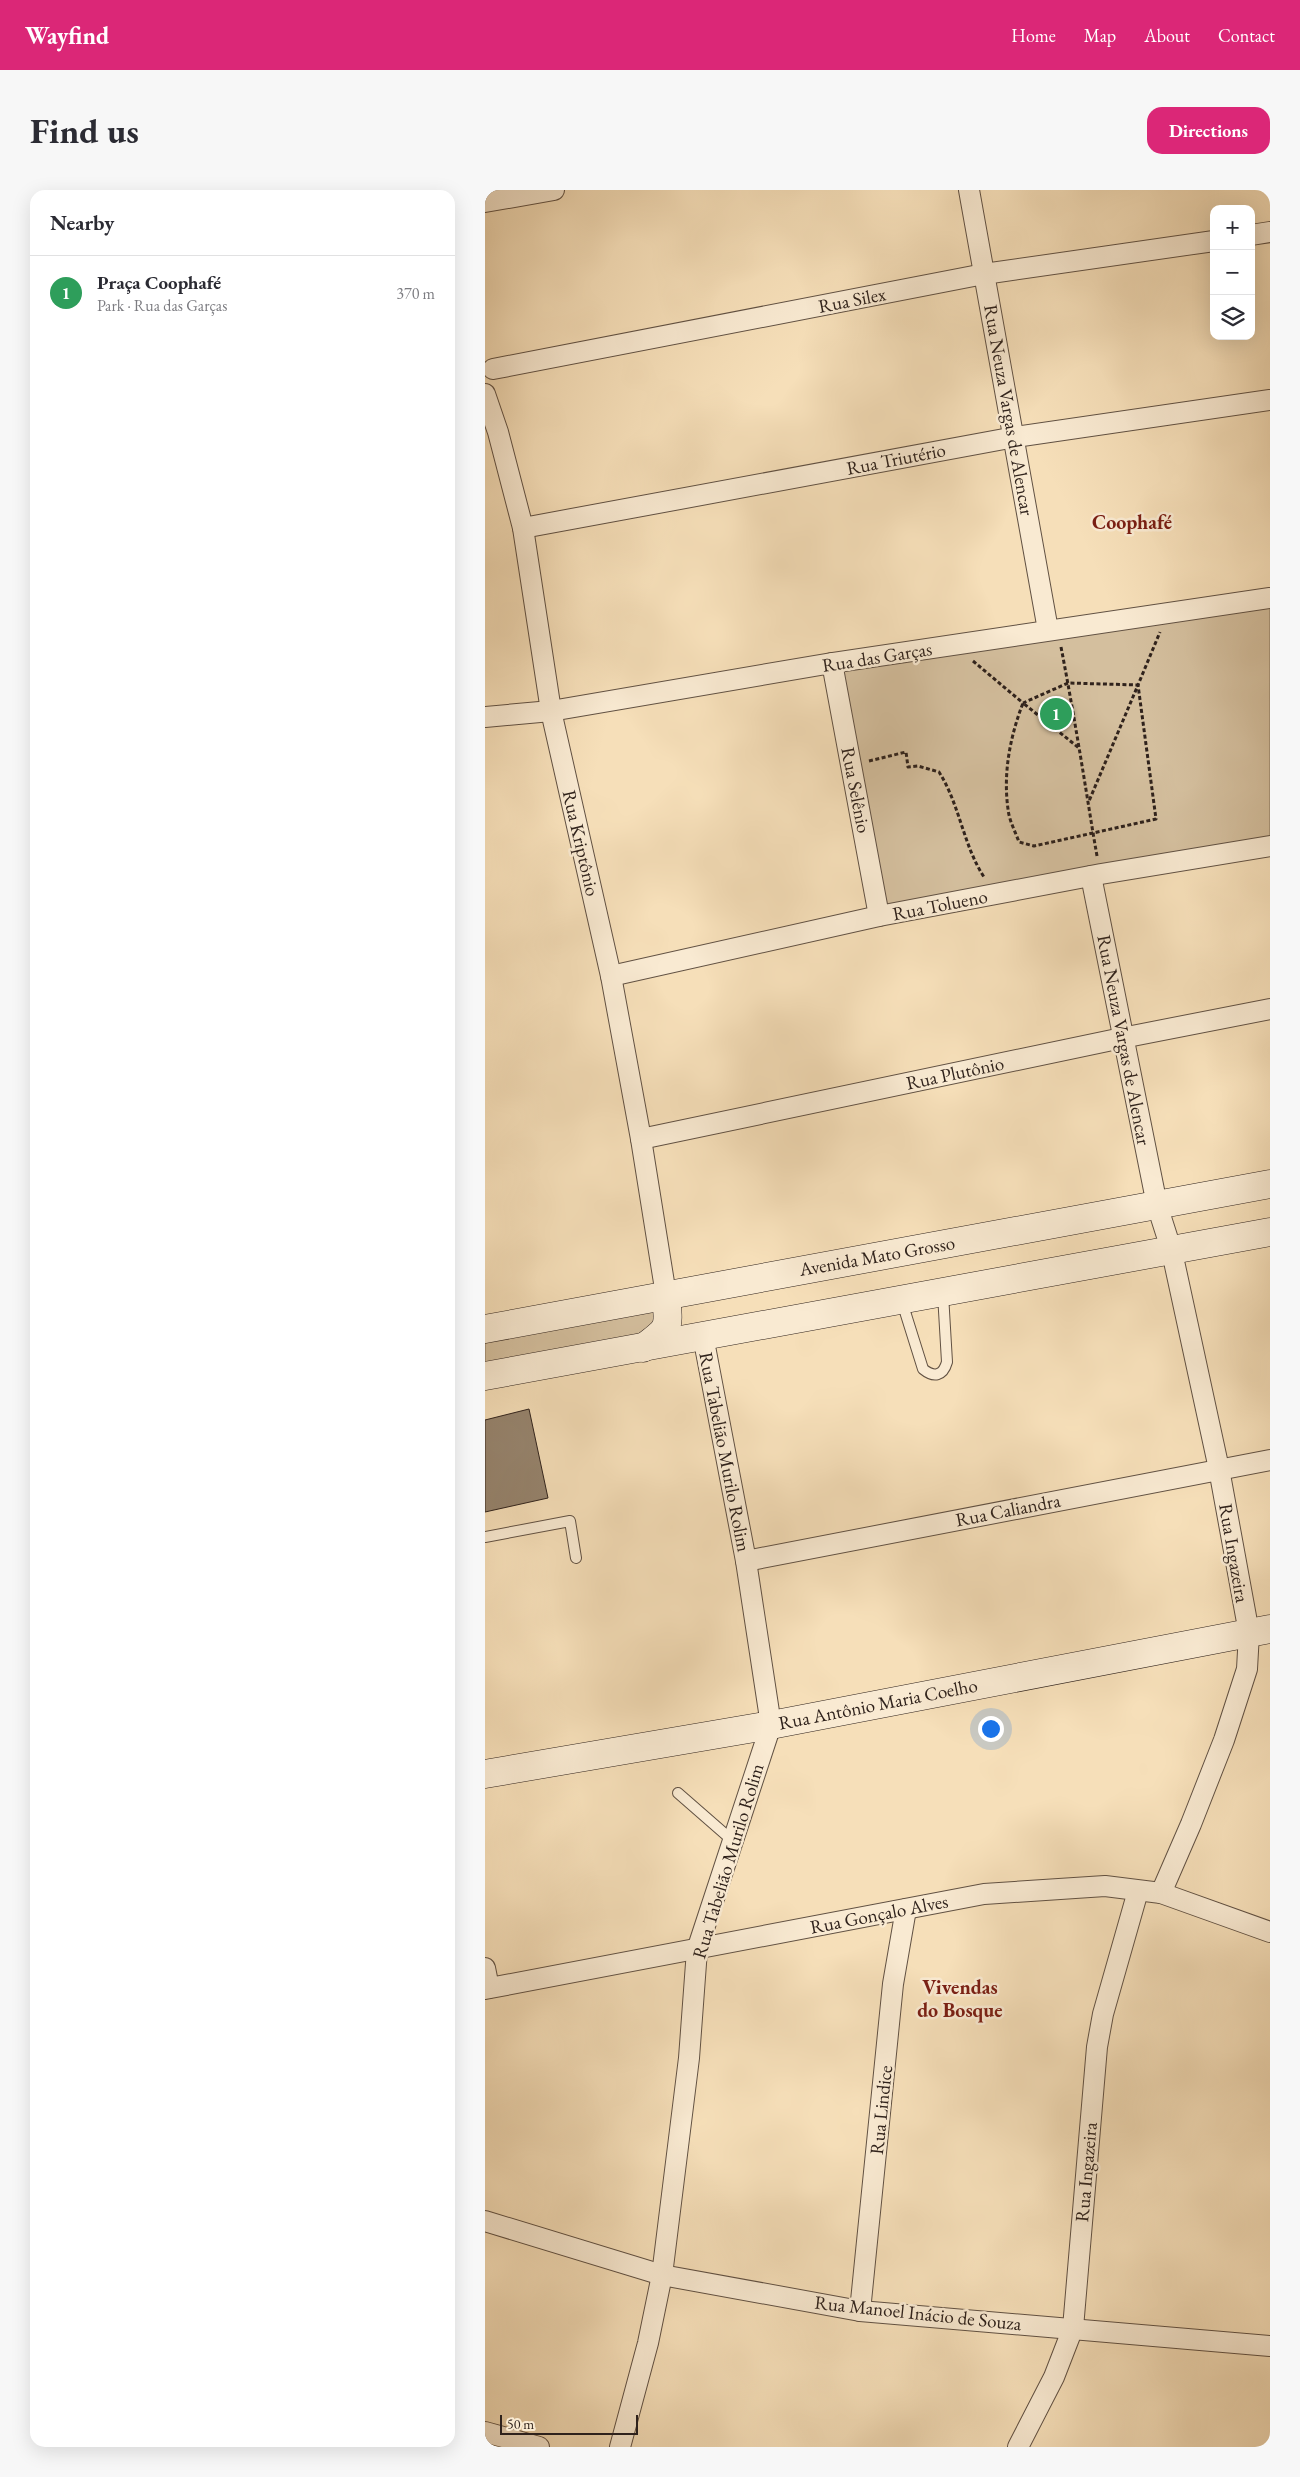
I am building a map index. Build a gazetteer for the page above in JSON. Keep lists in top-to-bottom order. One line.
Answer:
{"streets":{"main road":["Avenida Mato Grosso","Rua Antônio Maria Coelho"],"street":["Rua Silex","Rua Neuza Vargas de Alencar","Rua Triutério","Rua das Garças","Rua Selênio","Rua Kriptônio","Rua Tolueno","Rua Plutônio","Rua Tabelião Murilo Rolim","Rua Caliandra","Rua Ingazeira","Rua Gonçalo Alves","Rua Lindice","Rua Manoel Inácio de Souza"]},"crossings":[["Rua Silex","Rua Neuza Vargas de Alencar"],["Rua Neuza Vargas de Alencar","Rua Triutério"],["Rua Neuza Vargas de Alencar","Rua das Garças"],["Rua Neuza Vargas de Alencar","Rua Tolueno"],["Rua Neuza Vargas de Alencar","Rua Plutônio"],["Rua Neuza Vargas de Alencar","Avenida Mato Grosso"],["Rua Neuza Vargas de Alencar","Rua Ingazeira"],["Rua Triutério","Rua Kriptônio"],["Rua das Garças","Rua Selênio"],["Rua das Garças","Rua Kriptônio"],["Rua Selênio","Rua Tolueno"],["Rua Kriptônio","Rua Tolueno"],["Rua Kriptônio","Rua Plutônio"],["Rua Kriptônio","Avenida Mato Grosso"],["Avenida Mato Grosso","Rua Ingazeira"],["Rua Tabelião Murilo Rolim","Rua Caliandra"],["Rua Tabelião Murilo Rolim","Rua Antônio Maria Coelho"],["Rua Tabelião Murilo Rolim","Rua Gonçalo Alves"],["Rua Tabelião Murilo Rolim","Rua Manoel Inácio de Souza"],["Rua Caliandra","Rua Ingazeira"],["Rua Ingazeira","Rua Antônio Maria Coelho"],["Rua Ingazeira","Rua Gonçalo Alves"],["Rua Ingazeira","Rua Manoel Inácio de Souza"],["Rua Gonçalo Alves","Rua Lindice"],["Rua Lindice","Rua Manoel Inácio de Souza"]],"districts":["Coophafé","Vivendas do Bosque"],"scale_bar":"50 m","page":{"header":"Wayfind","nav":["Home","Map","About","Contact"],"buttons":"Directions","title":"Find us","heading":"Nearby","map_buttons":["+","−"],"list":[{"mark":"1","name":"Praça Coophafé","note":"Park · Rua das Garças","value":"370 m"}],"pins":"1","scale":"50 m"}}
